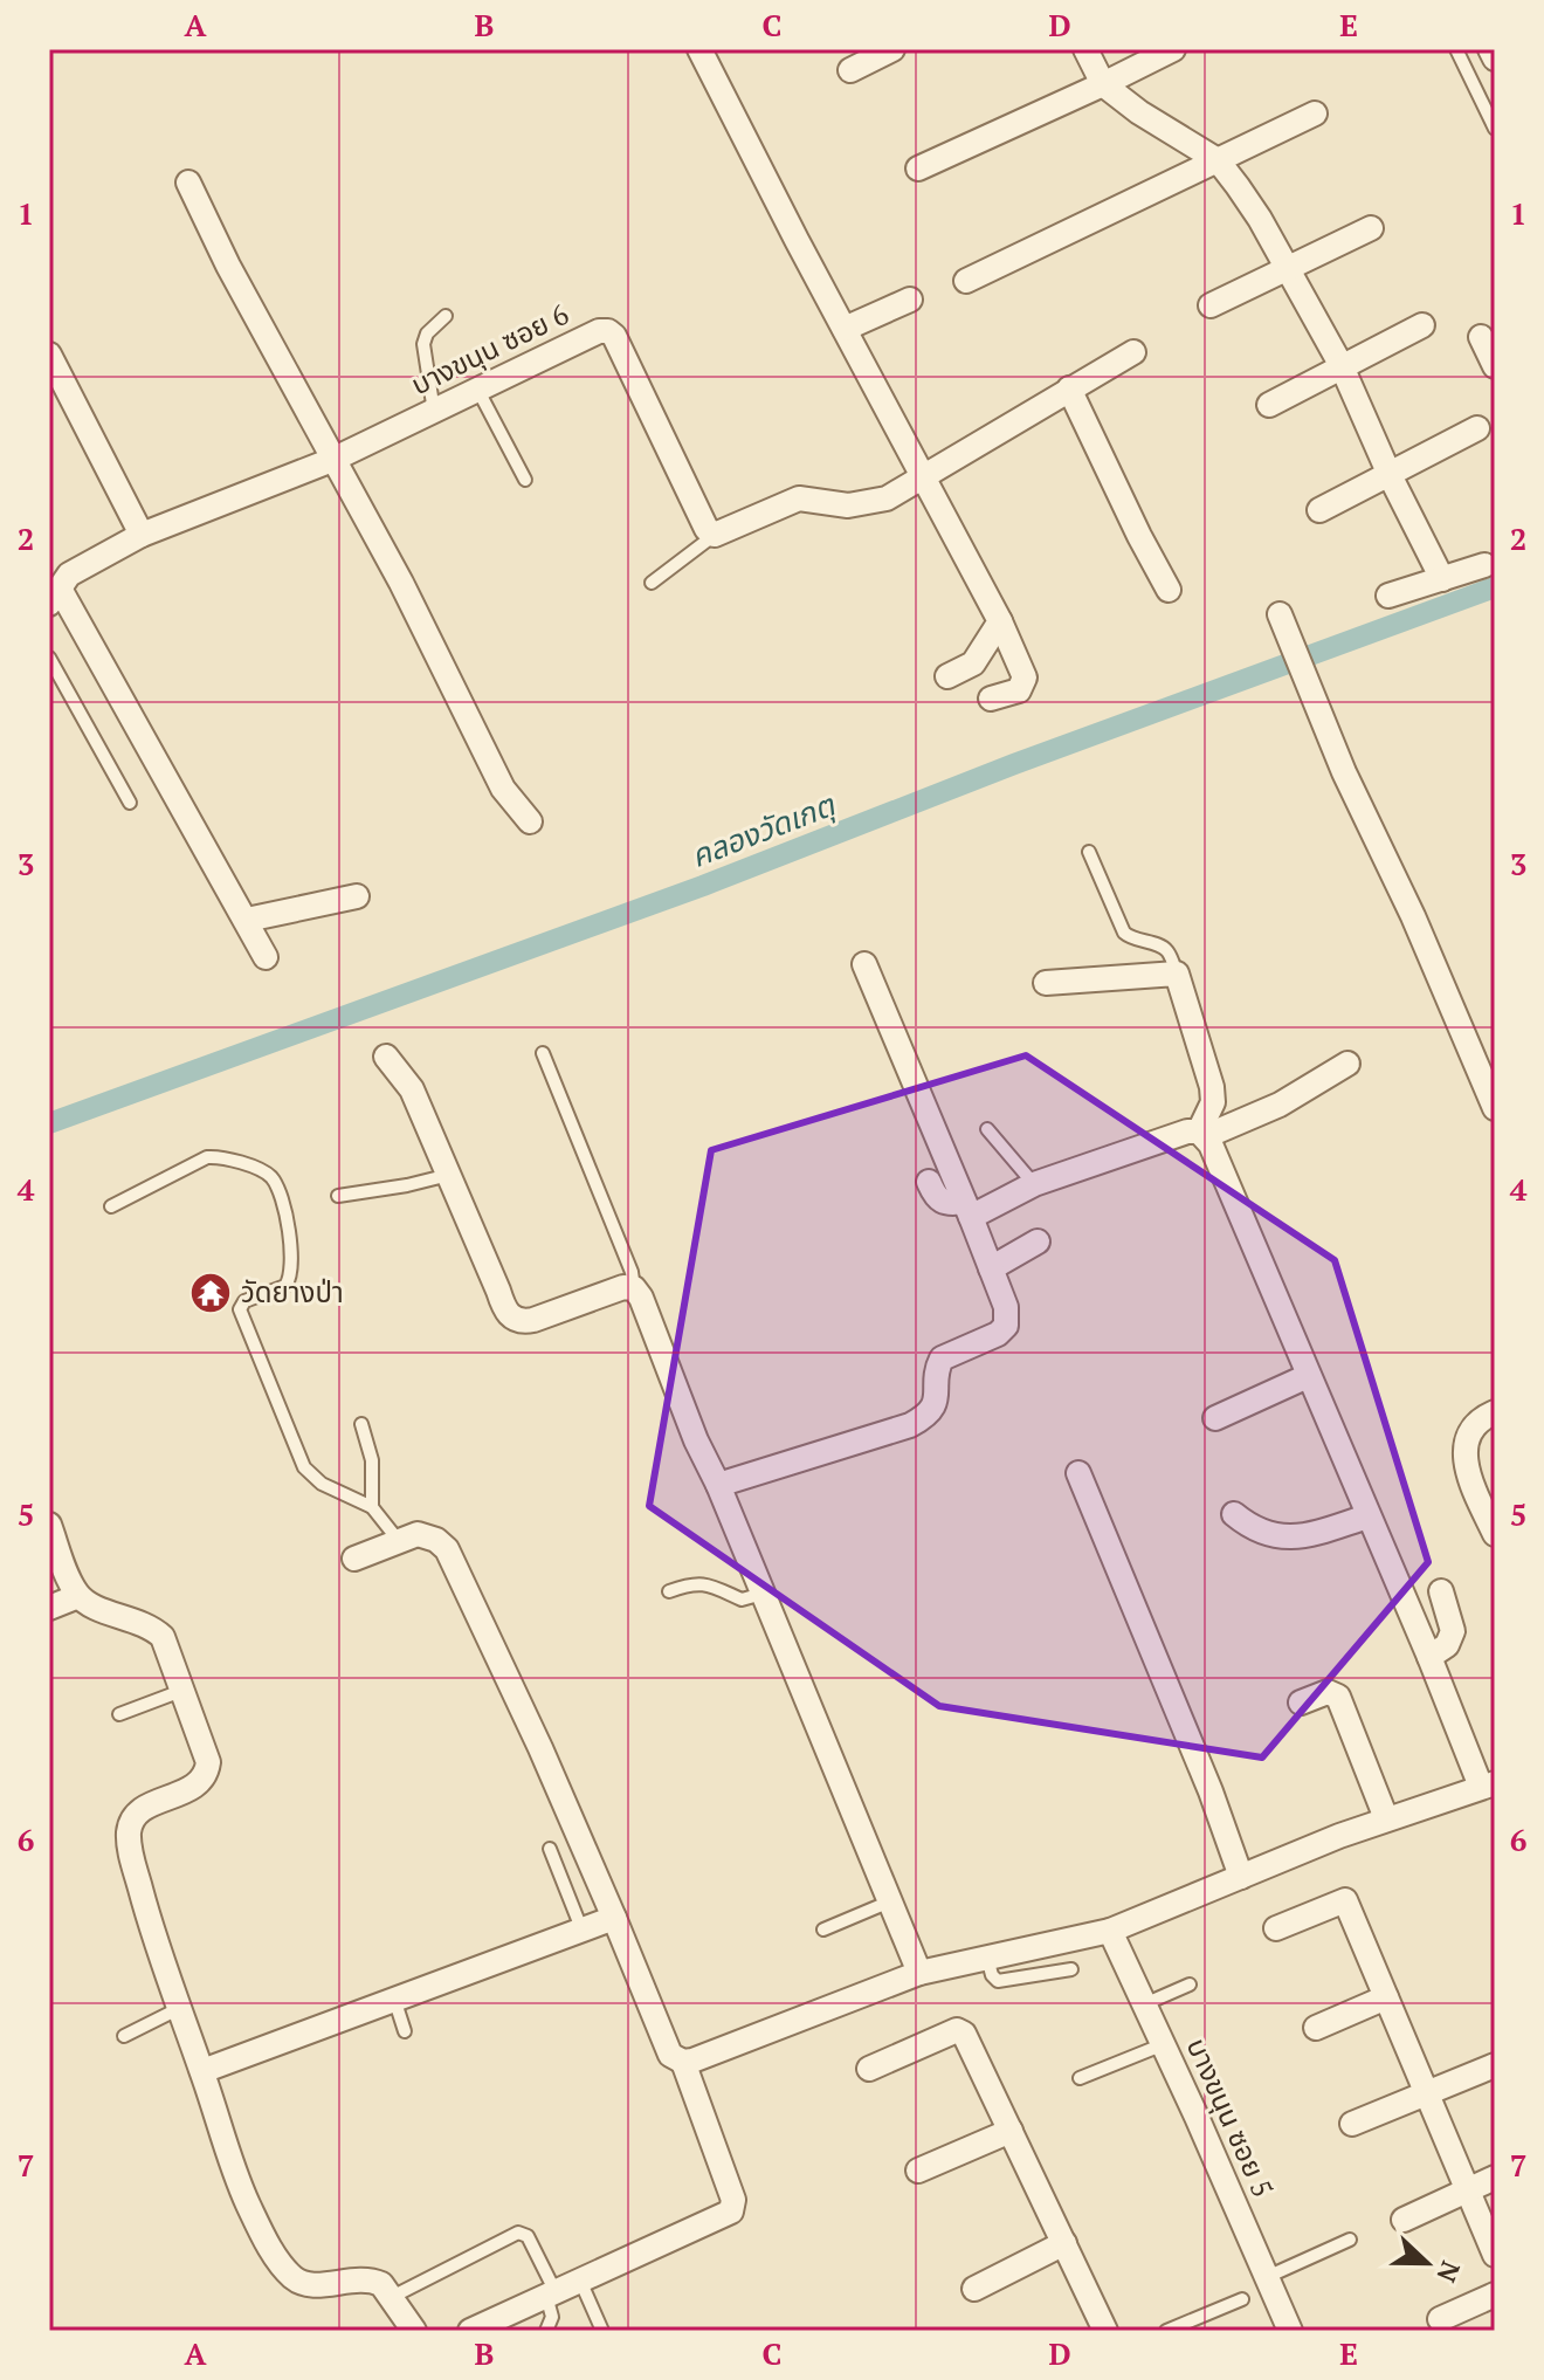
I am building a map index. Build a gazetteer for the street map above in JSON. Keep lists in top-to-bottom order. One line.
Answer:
{"streets":{"street":["บางขนุน ซอย 6","บางขนุน ซอย 5"]},"water":["คลองวัดเกตุ"],"places":{"temple":["วัดยางป่า"]},"north":"right","grid":{"columns":["A","B","C","D","E"],"rows":["1","2","3","4","5","6","7"]}}
